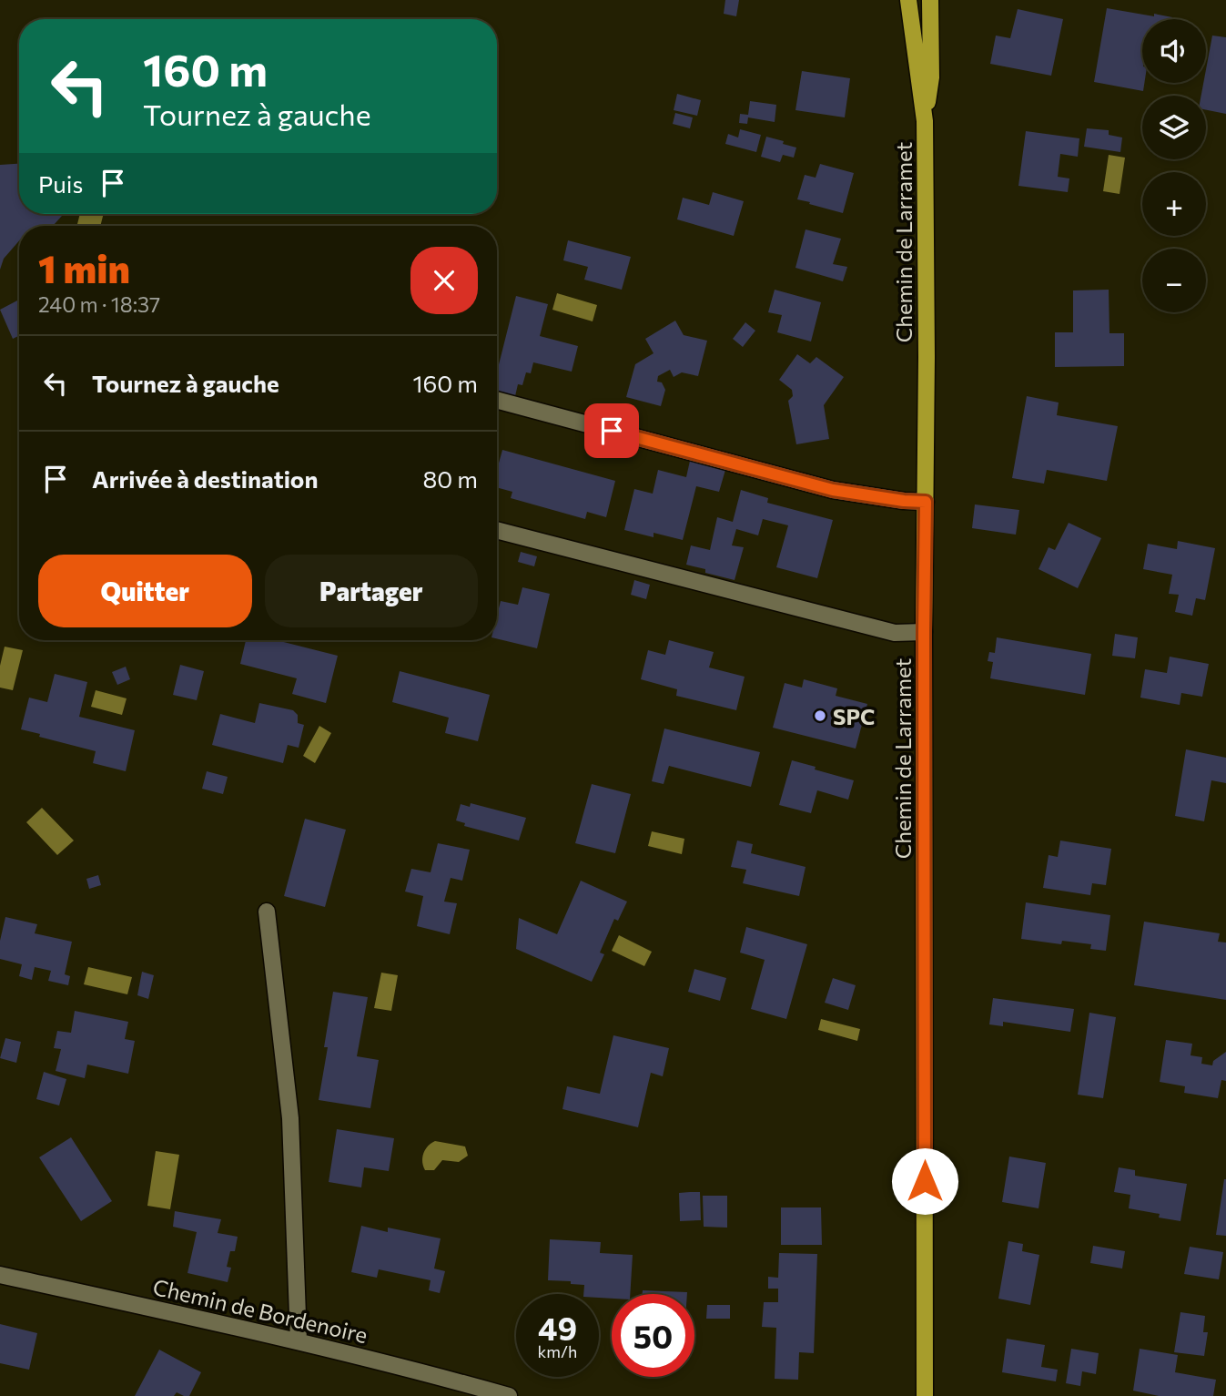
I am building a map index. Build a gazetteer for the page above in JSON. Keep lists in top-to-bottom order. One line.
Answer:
{"streets":{"main road":["Chemin de Larramet"],"street":["Chemin de Bordenoire"]},"places":["SPC"],"page":{"map_buttons":["+","−"],"turn":["160 m","Tournez à gauche"],"then":"Puis","heading":["1 min","240 m · 18:37"],"list":[{"name":"Tournez à gauche","value":"160 m"},{"name":"Arrivée à destination","value":"80 m"}],"buttons":["Quitter","Partager"],"speed":"49 km/h","limit":"50"}}
